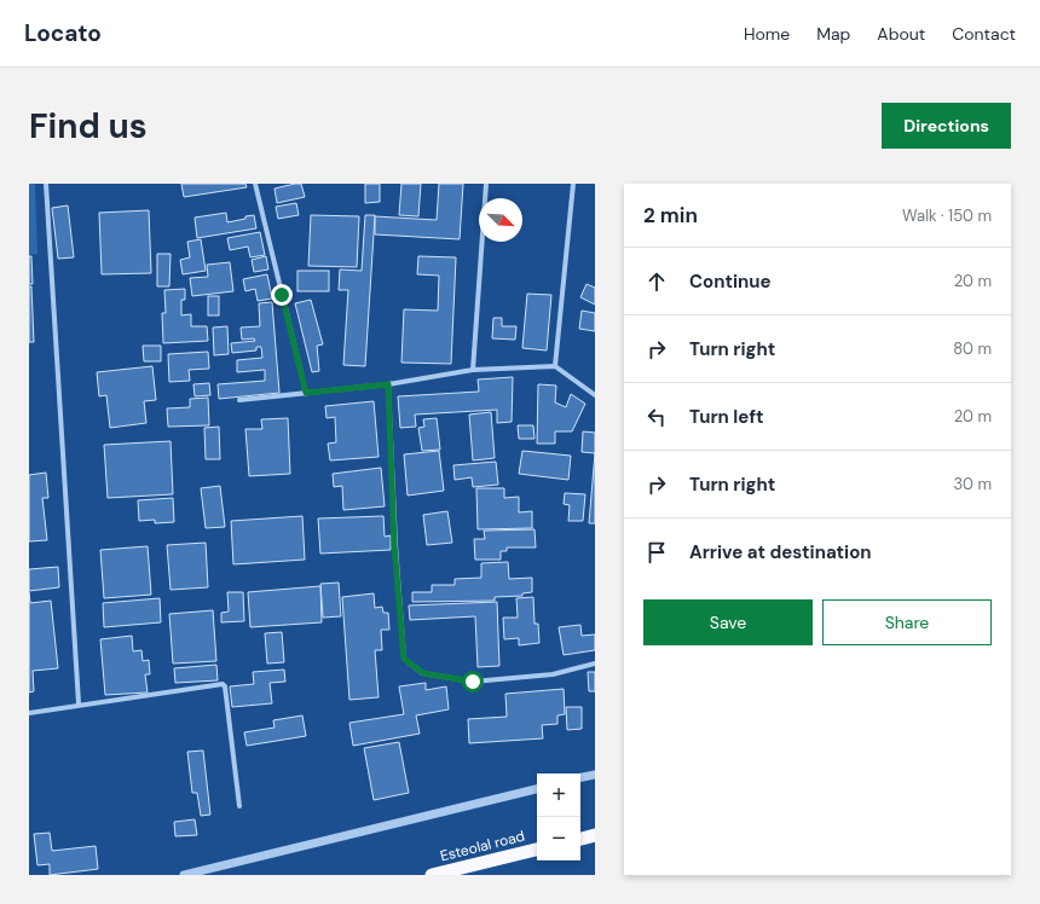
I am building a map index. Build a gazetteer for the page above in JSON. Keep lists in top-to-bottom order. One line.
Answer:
{"streets":{"highway":["Esteolal road"]},"north":"bottom right","page":{"header":"Locato","nav":["Home","Map","About","Contact"],"buttons":["Directions",["Save","Share"]],"title":"Find us","heading":["2 min","Walk · 150 m"],"list":[["Continue","20 m"],["Turn right","80 m"],["Turn left","20 m"],["Turn right","30 m"],"Arrive at destination"],"map_buttons":["+","−"]}}
